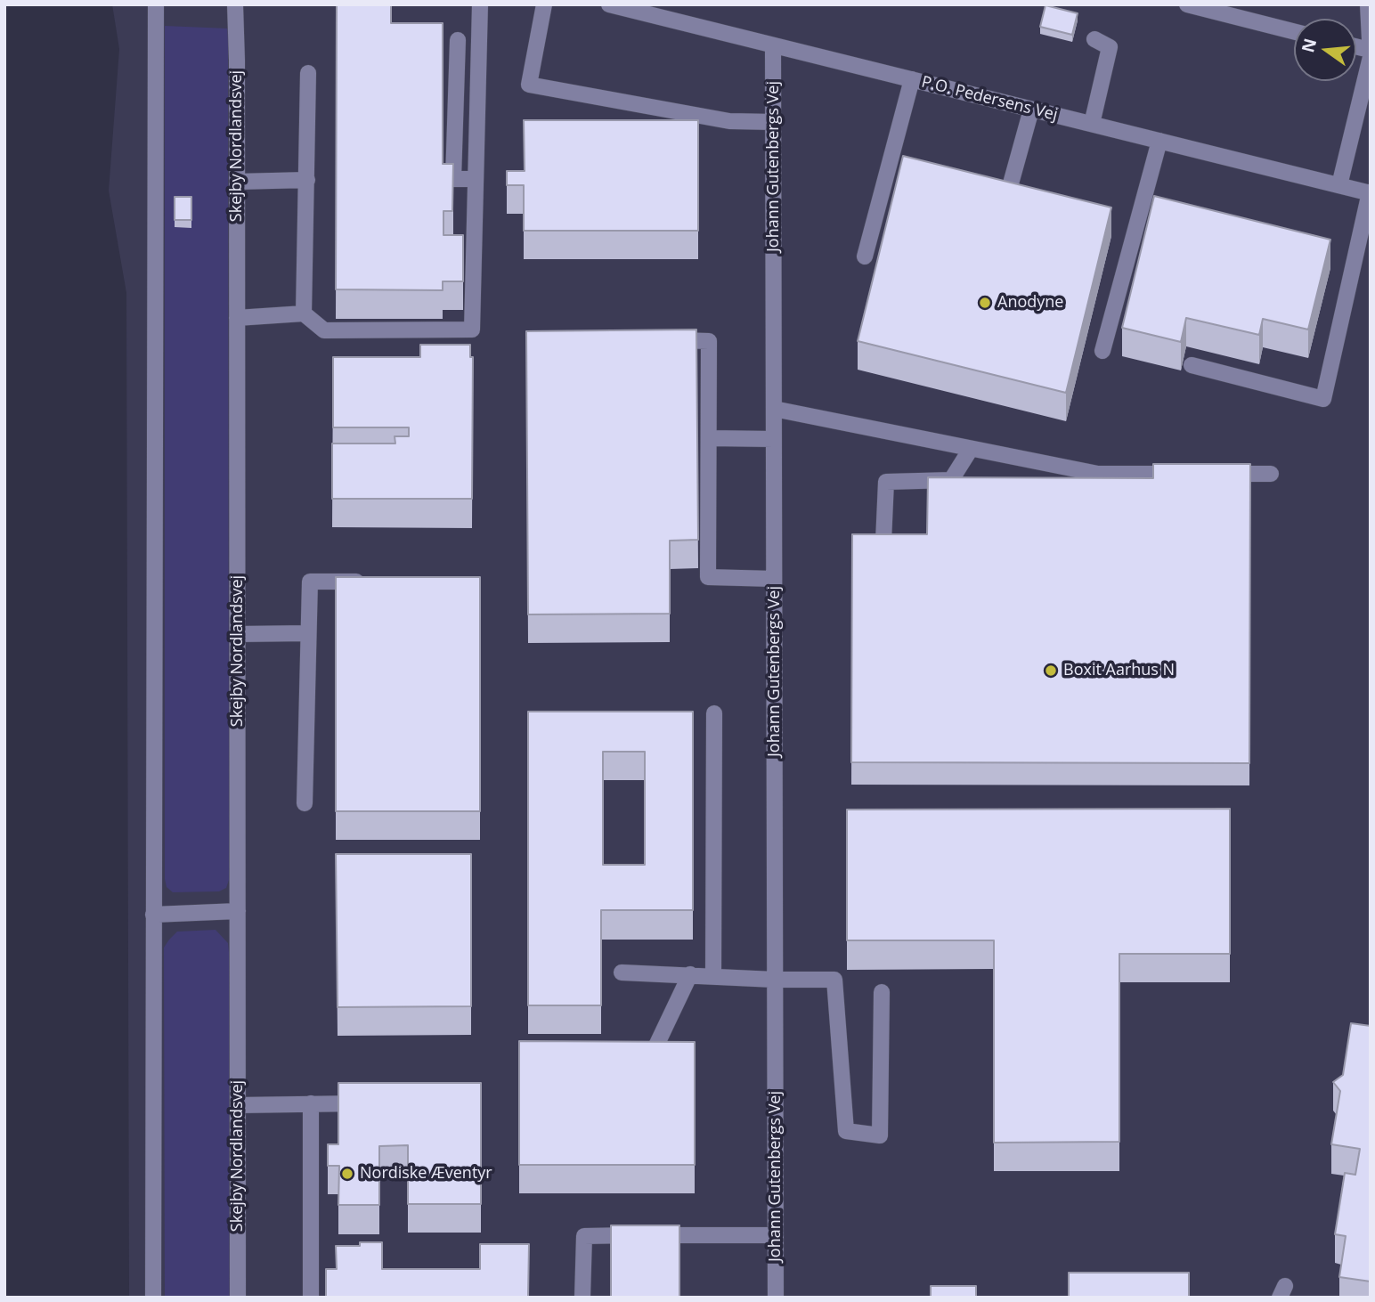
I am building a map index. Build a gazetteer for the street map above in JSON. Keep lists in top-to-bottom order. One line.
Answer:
{"streets":{"street":["P.O. Pedersens Vej","Skejby Nordlandsvej","Johann Gutenbergs Vej"]},"crossings":[["P.O. Pedersens Vej","Johann Gutenbergs Vej"]],"places":["Anodyne","Boxit Aarhus N","Nordiske Æventyr"],"north":"left"}
